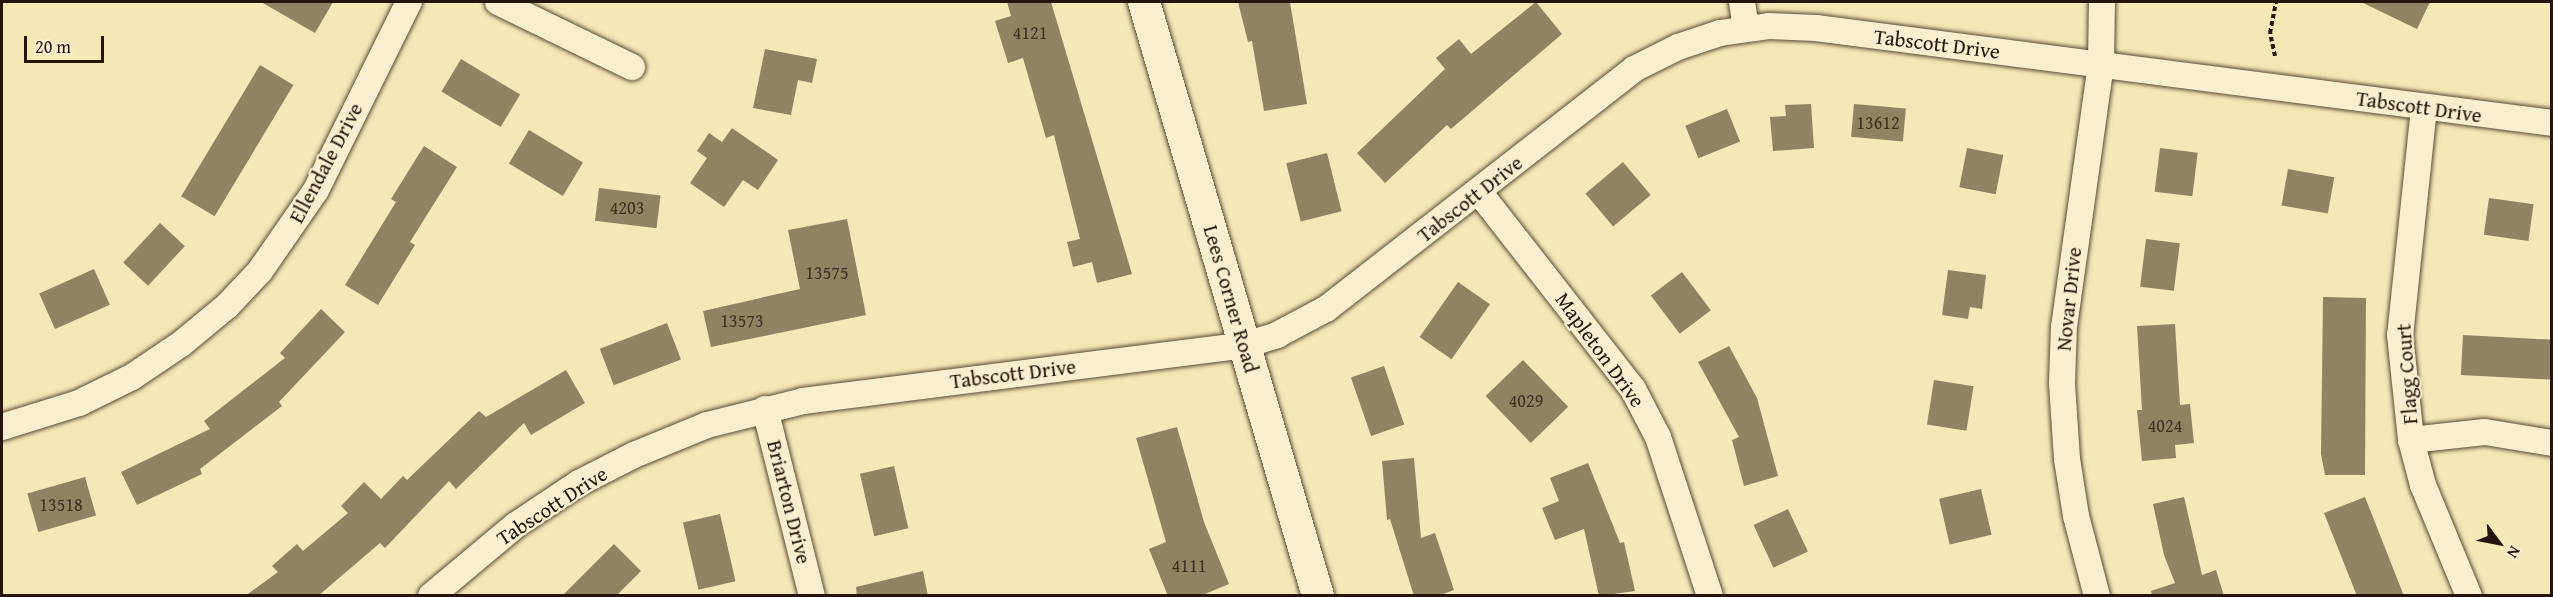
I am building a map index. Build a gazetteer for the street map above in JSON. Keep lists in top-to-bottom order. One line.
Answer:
{"streets":{"street":["Tabscott Drive","Ellendale Drive","Lees Corner Road","Novar Drive","Mapleton Drive","Flagg Court","Briarton Drive"]},"crossings":[["Tabscott Drive","Lees Corner Road"],["Tabscott Drive","Novar Drive"],["Tabscott Drive","Mapleton Drive"],["Tabscott Drive","Flagg Court"],["Tabscott Drive","Briarton Drive"]],"house_numbers":["4121","13612","4203","13575","13573","4029","4024","13518","4111"],"scale_bar":"20 m","north":"bottom right"}
